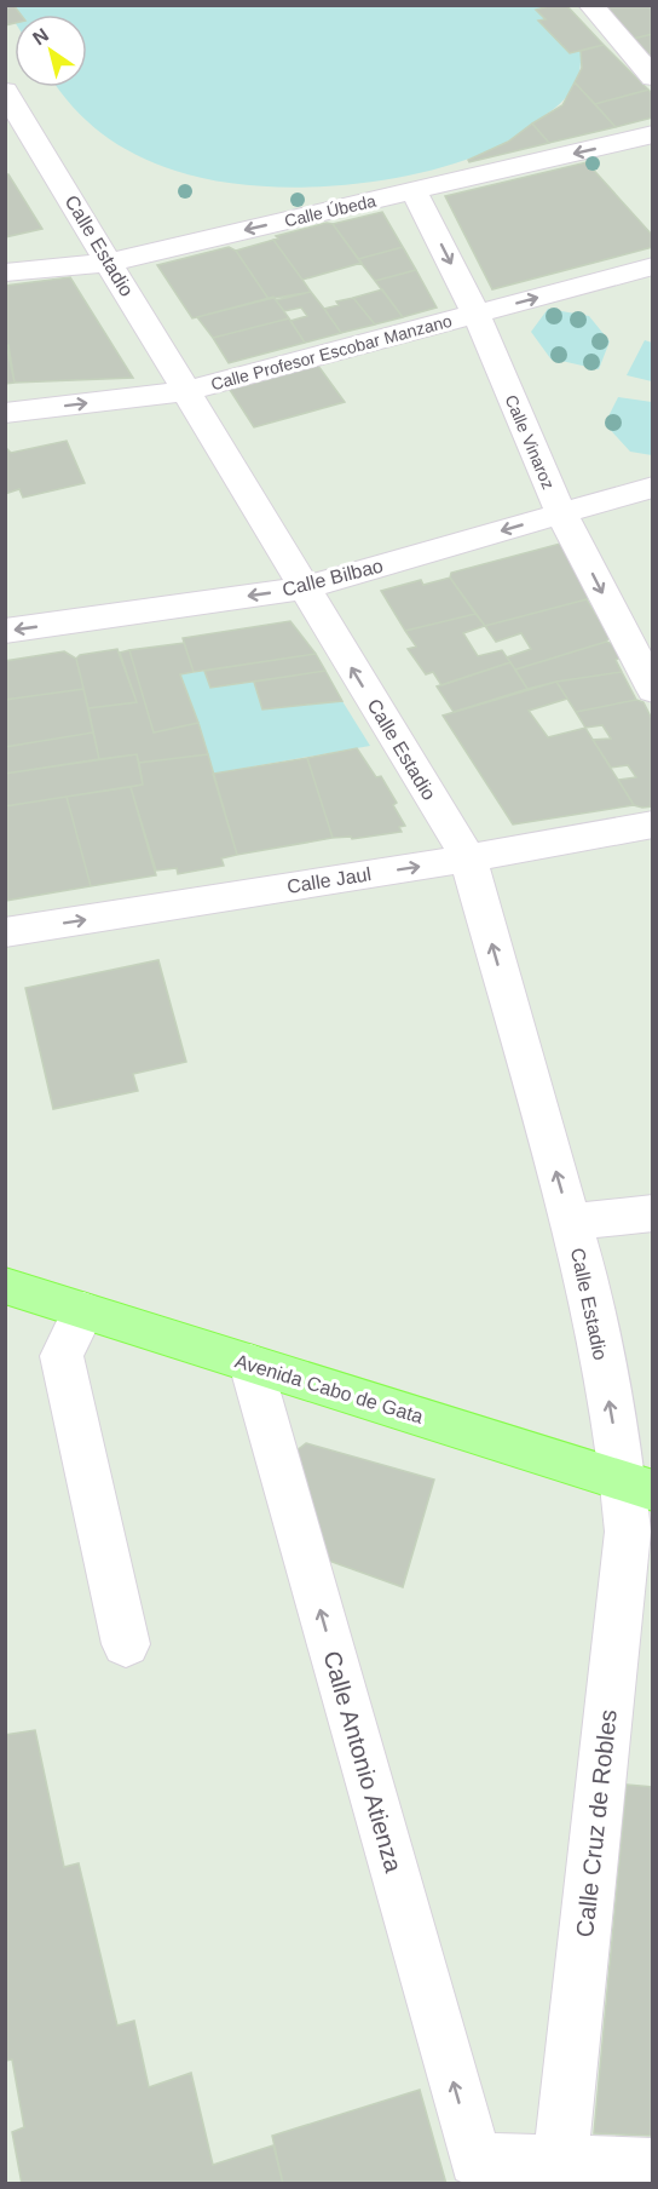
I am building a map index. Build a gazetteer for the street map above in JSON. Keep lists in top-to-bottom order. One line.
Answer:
{"streets":{"main road":["Avenida Cabo de Gata"],"street":["Calle Úbeda","Calle Estadio","Calle Profesor Escobar Manzano","Calle Vinaroz","Calle Bilbao","Calle Jaul","Calle Antonio Atienza","Calle Cruz de Robles"]},"crossings":[["Calle Úbeda","Calle Estadio"],["Calle Úbeda","Calle Vinaroz"],["Calle Estadio","Calle Profesor Escobar Manzano"],["Calle Estadio","Calle Bilbao"],["Calle Estadio","Calle Jaul"],["Calle Estadio","Avenida Cabo de Gata"],["Calle Estadio","Calle Cruz de Robles"],["Calle Profesor Escobar Manzano","Calle Vinaroz"],["Calle Vinaroz","Calle Bilbao"],["Avenida Cabo de Gata","Calle Antonio Atienza"],["Avenida Cabo de Gata","Calle Cruz de Robles"],["Calle Antonio Atienza","Calle Cruz de Robles"]],"one_way":["Calle Úbeda","Calle Estadio","Calle Profesor Escobar Manzano","Calle Vinaroz","Calle Bilbao","Calle Jaul","Calle Antonio Atienza"],"north":"top left"}
